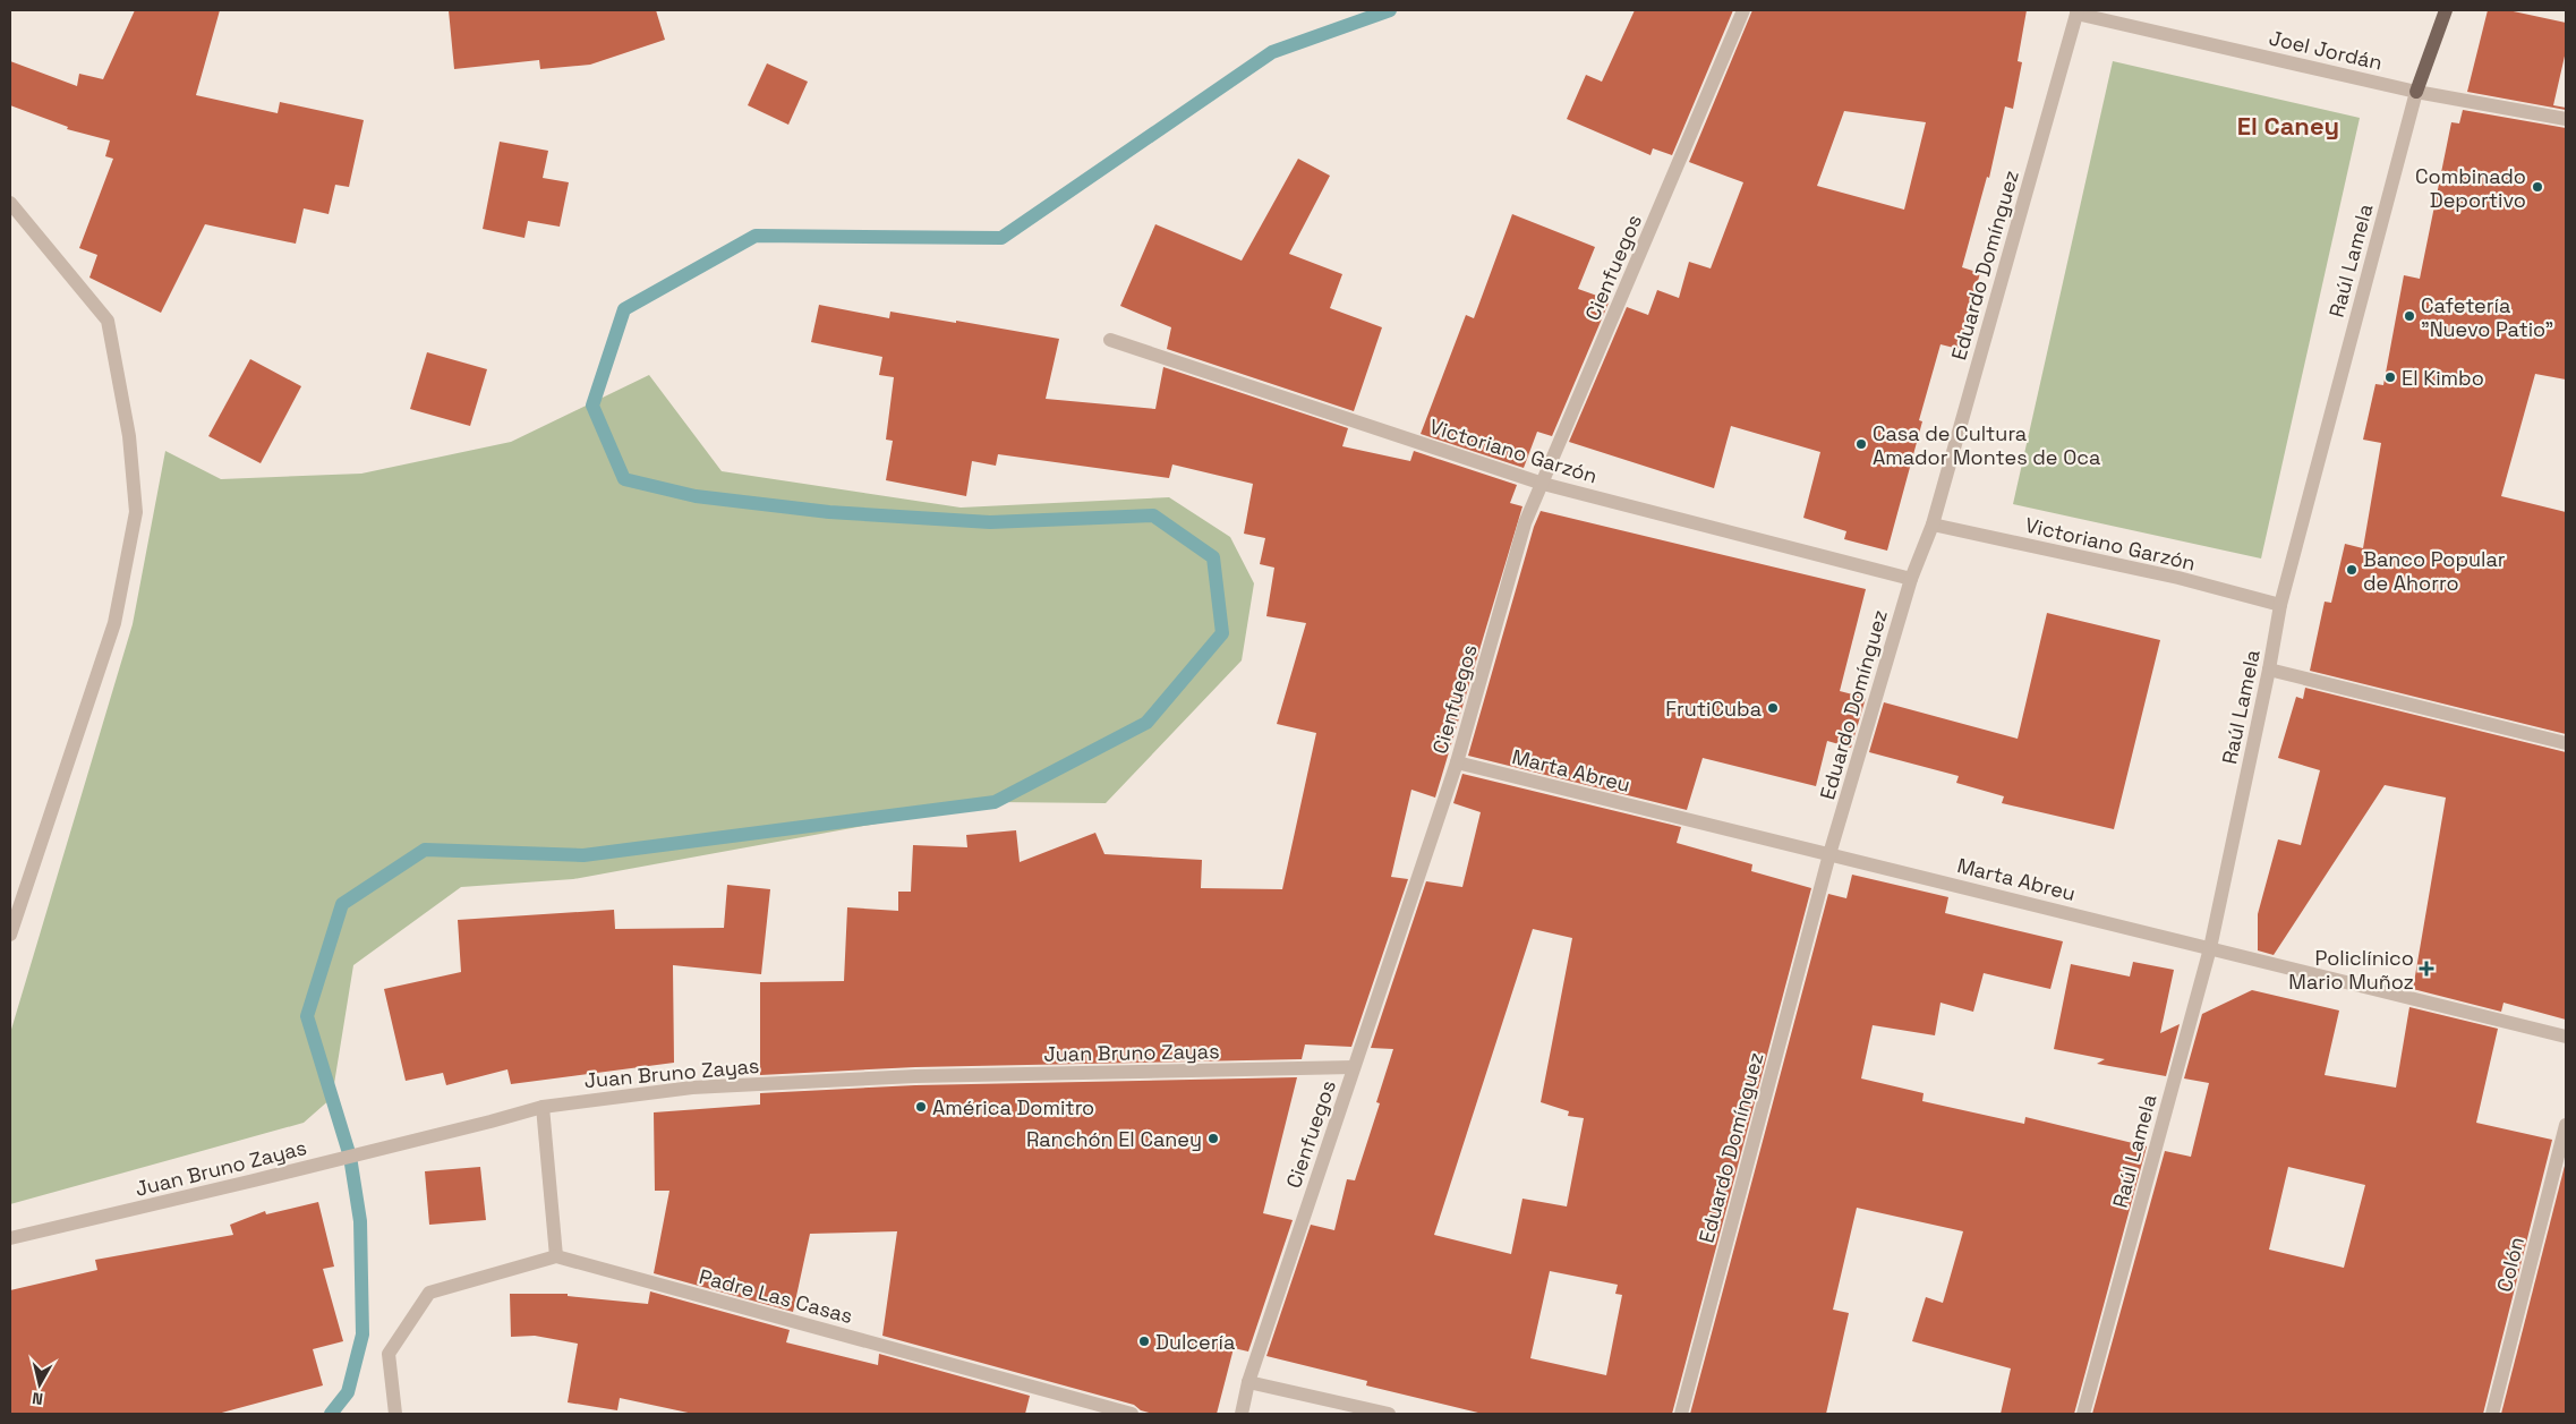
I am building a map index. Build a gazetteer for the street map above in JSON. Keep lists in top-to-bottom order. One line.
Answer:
{"streets":{"main road":["Raúl Lamela"],"street":["Joel Jordán","Eduardo Domínguez","Cienfuegos","Victoriano Garzón","Marta Abreu","Juan Bruno Zayas","Colón","Padre Las Casas"]},"crossings":[["Joel Jordán","Raúl Lamela"],["Joel Jordán","Eduardo Domínguez"],["Raúl Lamela","Victoriano Garzón"],["Raúl Lamela","Marta Abreu"],["Eduardo Domínguez","Victoriano Garzón"],["Eduardo Domínguez","Marta Abreu"],["Cienfuegos","Victoriano Garzón"],["Cienfuegos","Marta Abreu"],["Cienfuegos","Juan Bruno Zayas"]],"districts":["El Caney"],"places":{"other":["Combinado Deportivo","Cafetería \"Nuevo Patio\"","El Kimbo","Casa de Cultura Amador Montes de Oca","Banco Popular de Ahorro","FrutiCuba","América Domitro","Ranchón El Caney","Dulcería"],"health":["Policlínico Mario Muñoz"]},"north":"bottom"}
